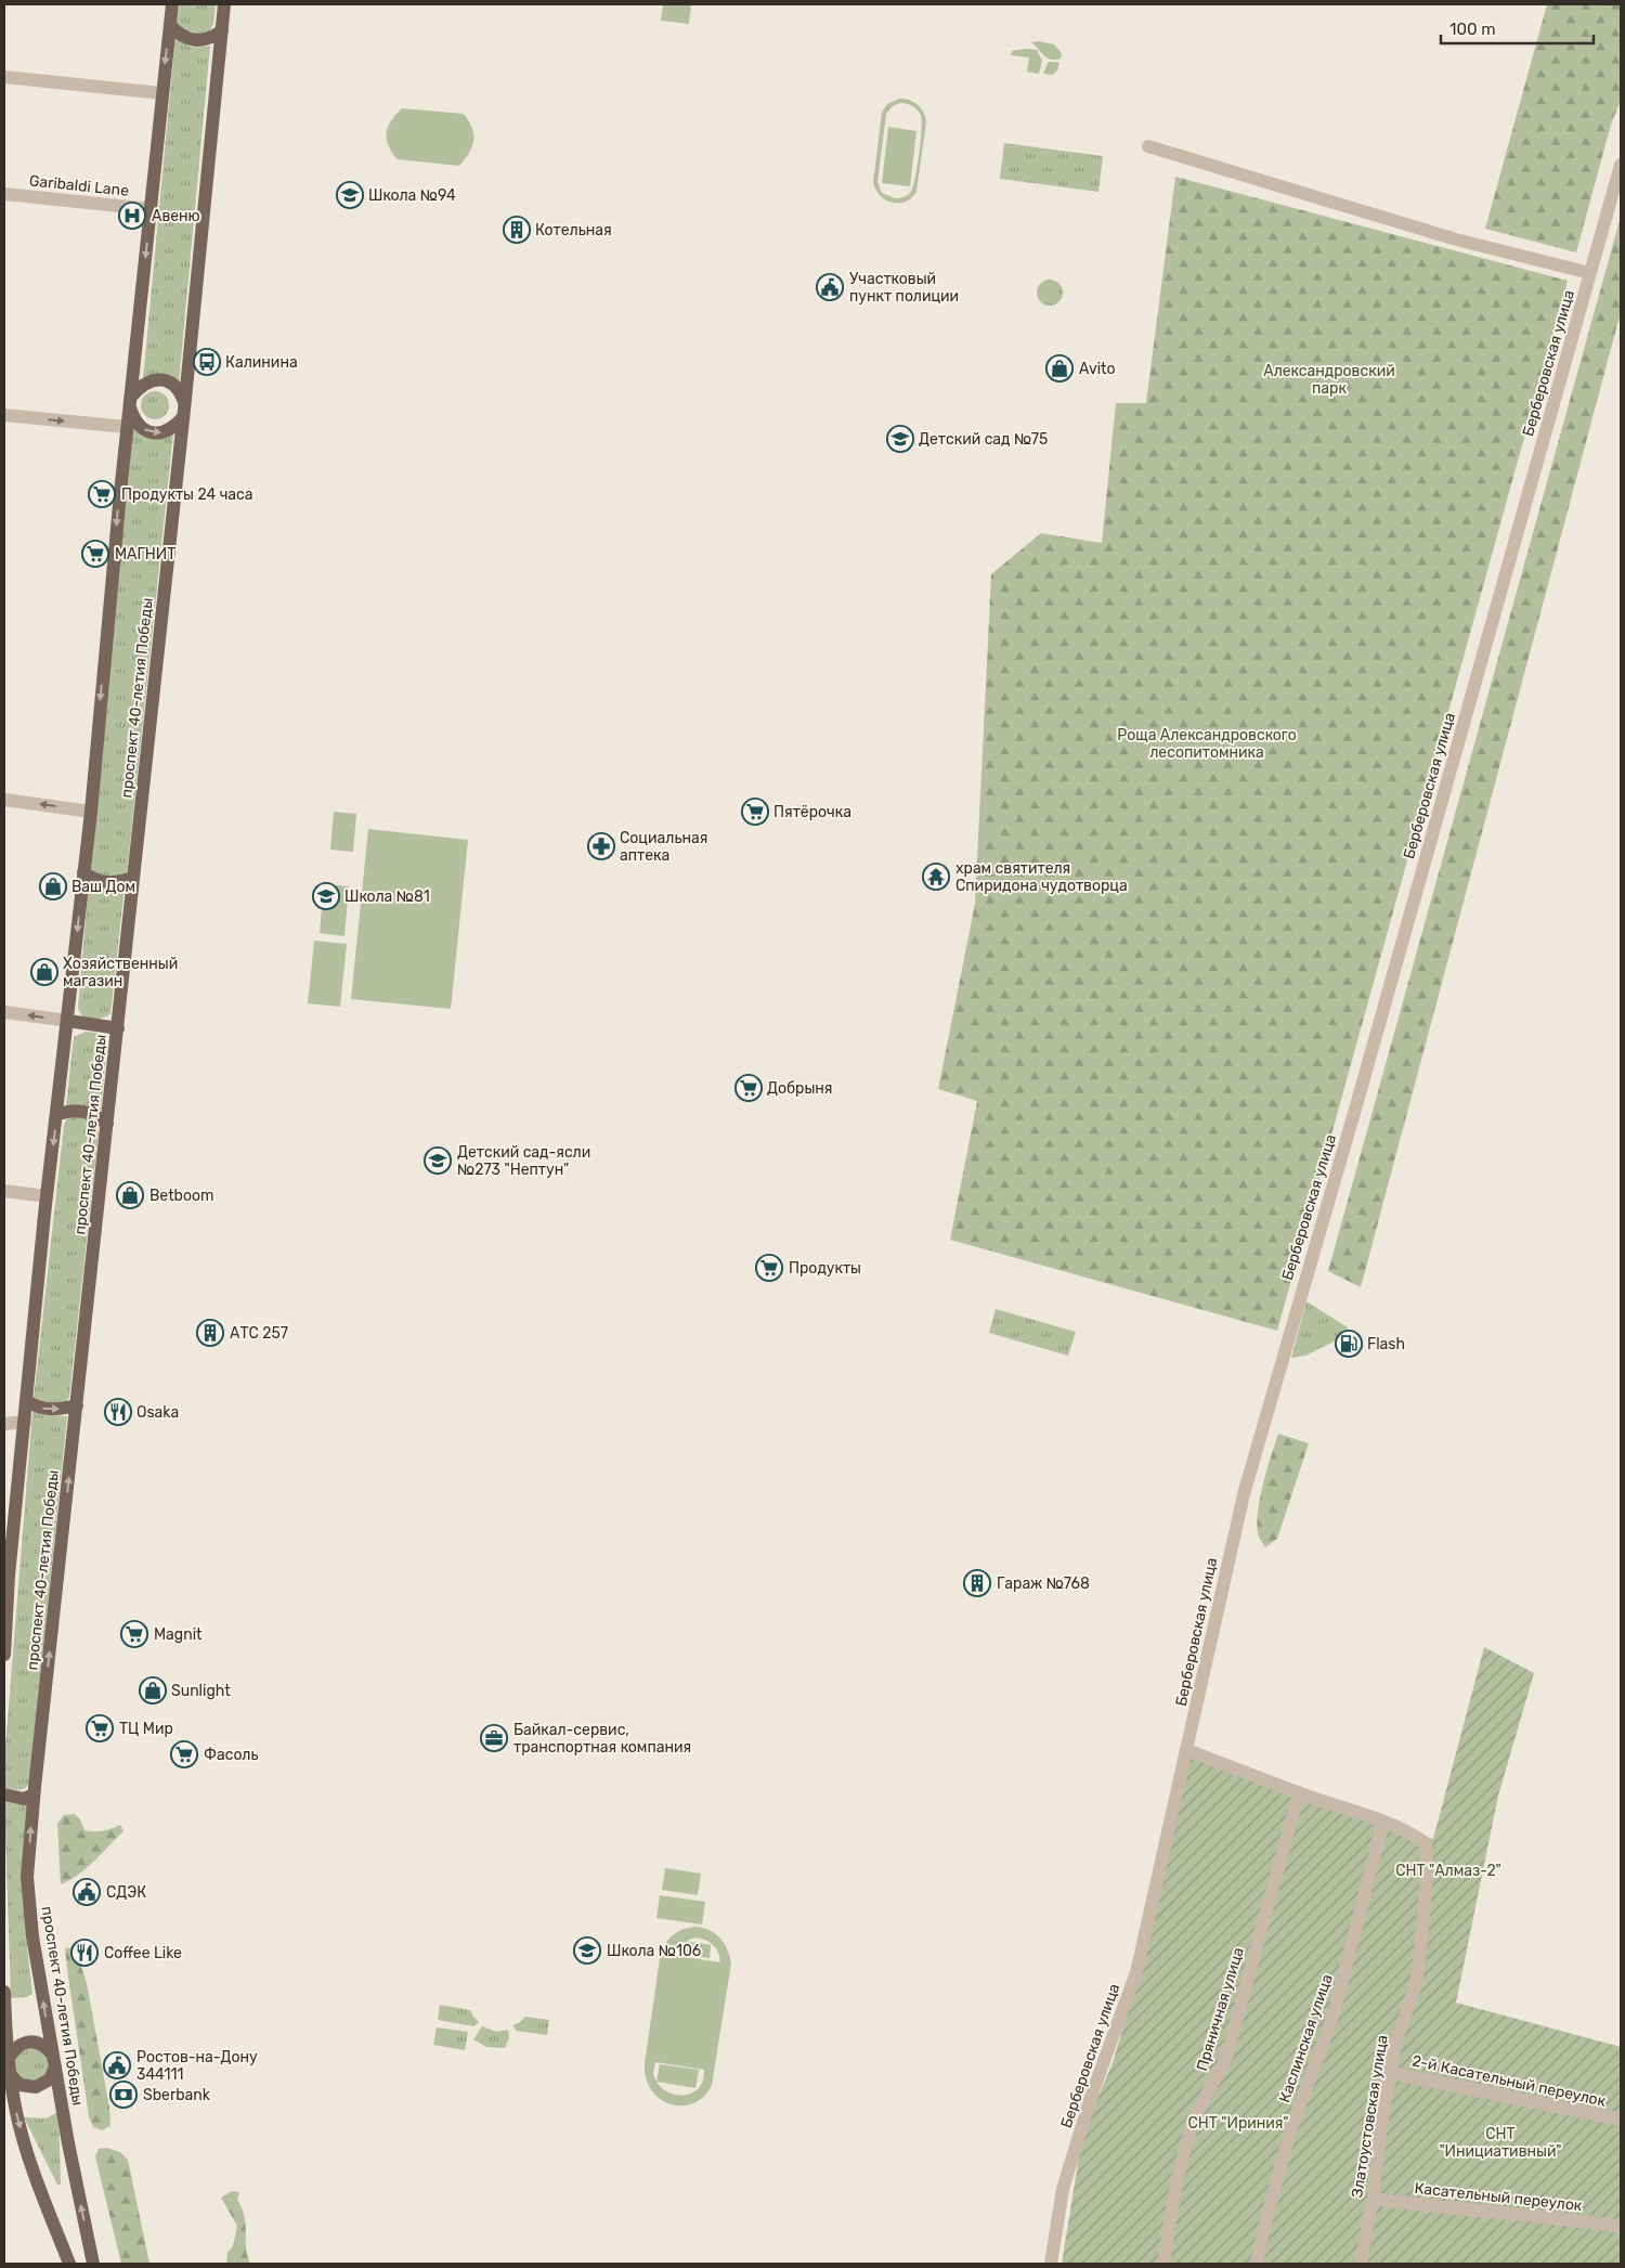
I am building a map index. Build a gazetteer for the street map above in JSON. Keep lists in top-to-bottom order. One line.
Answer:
{"streets":{"main road":["проспект 40-летия Победы"],"street":["Garibaldi Lane","Берберовская улица","Пряничная улица","Каслинская улица","2-й Касательный переулок","Златоустовская улица","Касательный переулок"]},"crossings":[["Garibaldi Lane","проспект 40-летия Победы"],["Берберовская улица","Златоустовская улица"],["Пряничная улица","Златоустовская улица"],["Каслинская улица","Златоустовская улица"],["2-й Касательный переулок","Златоустовская улица"],["Златоустовская улица","Касательный переулок"]],"parks":["Александровский парк","Роща Александровского лесопитомника","СНТ \"Алмаз-2\"","СНТ \"Ириния\"","СНТ \"Инициативный\""],"places":{"school or university":["Школа №94","Детский сад №75","Школа №81","Детский сад-ясли №273 \"Нептун\"","Школа №106"],"hospital":["Авеню"],"building":["Котельная","АТС 257","Гараж №768"],"public building":["Участковый пункт полиции","СДЭК","Ростов-на-Дону 344111"],"bus stop":["Калинина"],"shop":["Avito","Ваш Дом","Хозяйственный магазин","Betboom","Sunlight"],"supermarket":["Продукты 24 часа","МАГНИТ","Пятёрочка","Добрыня","Продукты","Magnit","ТЦ Мир","Фасоль"],"pharmacy":["Социальная аптека"],"temple":["храм святителя Спиридона чудотворца"],"fuel station":["Flash"],"restaurant":["Osaka","Coffee Like"],"office":["Байкал-сервис, транспортная компания"],"bank":["Sberbank"]},"scale_bar":"100 m"}
